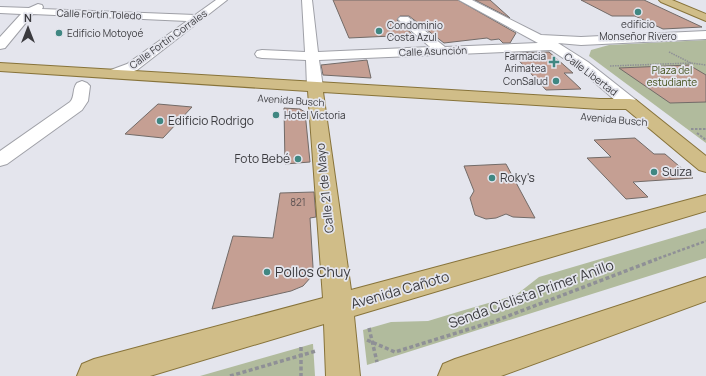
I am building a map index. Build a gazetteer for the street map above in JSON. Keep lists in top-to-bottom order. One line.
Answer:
{"streets":{"main road":["Calle Libertad","Avenida Busch","Calle 21 de Mayo","Avenida Cañoto"],"street":["Calle Fortín Toledo","Calle Fortín Corrales","Calle Asunción"],"path":["Senda Ciclista Primer Anillo"]},"crossings":[["Calle Fortín Toledo","Calle Fortín Corrales"],["Calle Fortín Corrales","Avenida Busch"],["Calle Asunción","Calle Libertad"],["Calle Asunción","Calle 21 de Mayo"],["Calle Libertad","Avenida Busch"],["Avenida Busch","Calle 21 de Mayo"],["Calle 21 de Mayo","Avenida Cañoto"]],"parks":["Plaza del estudiante"],"places":{"other":["edificio Monseñor Rivero","Condominio Costa Azul","Edificio Motoyoé","ConSalud","Hotel Victoria","Edificio Rodrigo","Foto Bebé","Suiza","Roky's","Pollos Chuy"],"health":["Farmacia Arimatea"]},"house_numbers":["821"],"north":"top"}
